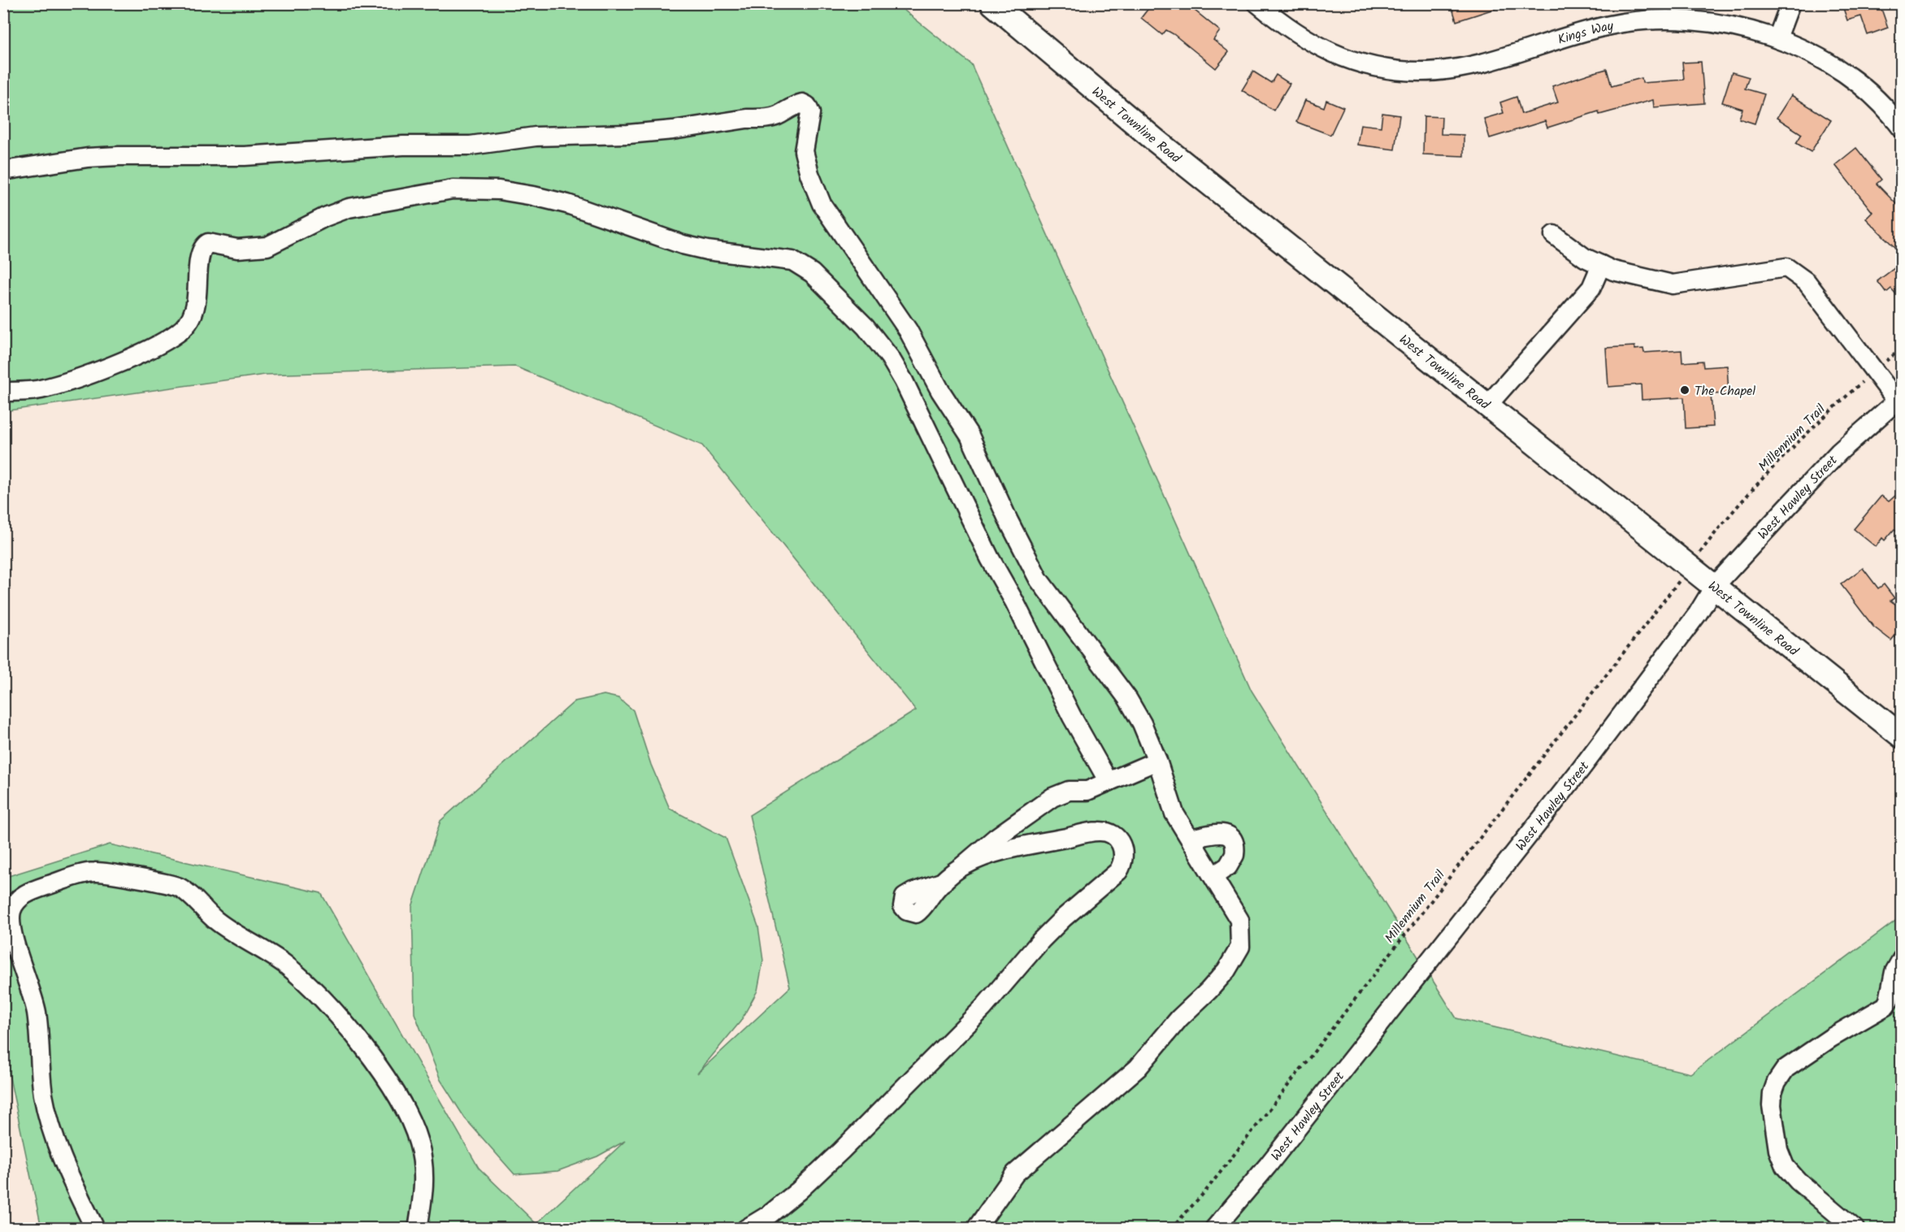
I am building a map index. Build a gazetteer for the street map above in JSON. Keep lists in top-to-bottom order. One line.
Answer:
{"streets":{"main road":["West Townline Road"],"street":["Kings Way","West Hawley Street"],"path":["Millennium Trail"]},"crossings":[["West Townline Road","West Hawley Street"]],"places":["The Chapel"]}
